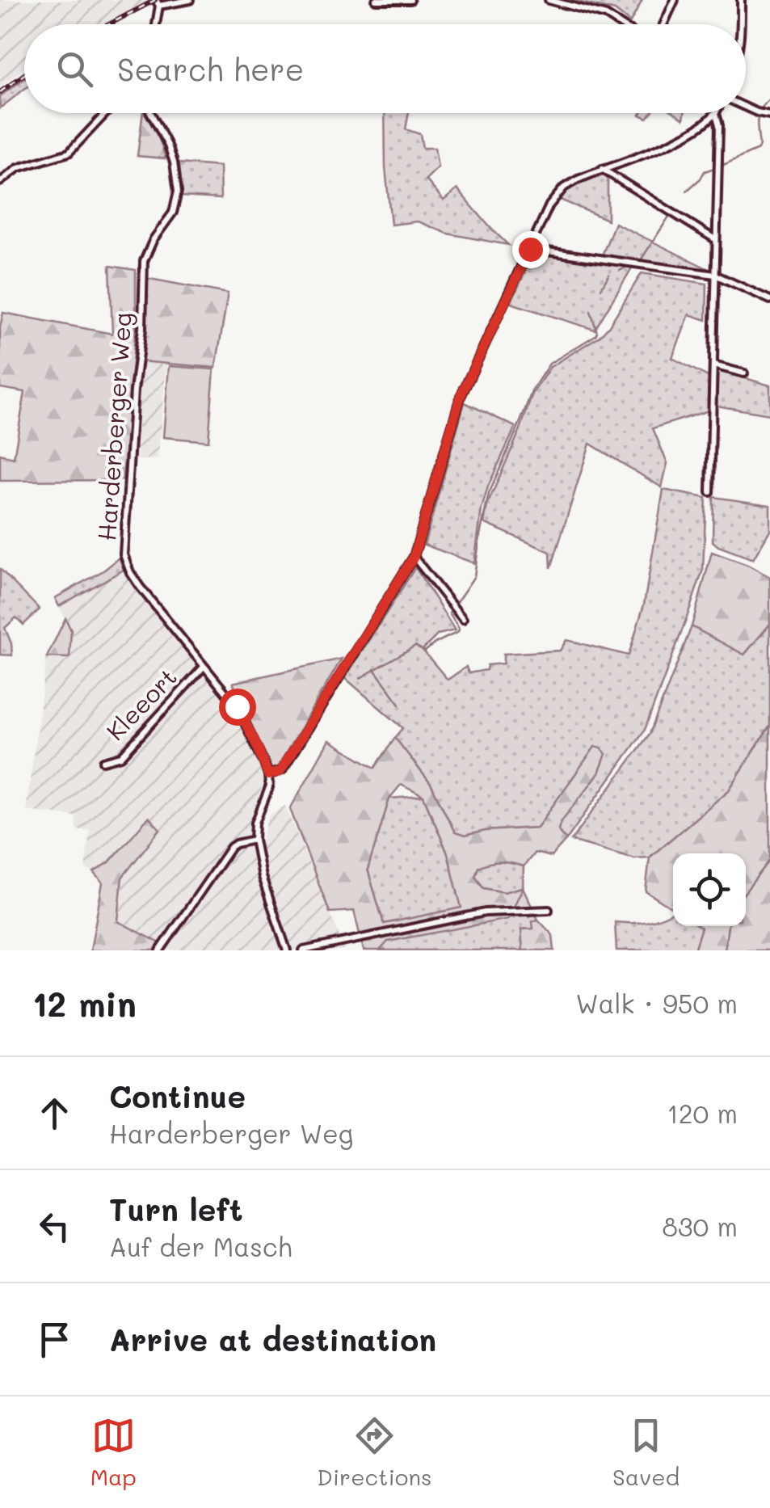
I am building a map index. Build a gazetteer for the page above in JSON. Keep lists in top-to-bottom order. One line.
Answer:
{"streets":{"street":["Harderberger Weg","Kleeort"]},"crossings":[["Harderberger Weg","Kleeort"]],"page":{"search":"Search here","heading":["12 min","Walk · 950 m"],"list":[["Continue","Harderberger Weg","120 m"],["Turn left","Auf der Masch","830 m"],"Arrive at destination"],"nav":["Map","Directions","Saved"]}}
